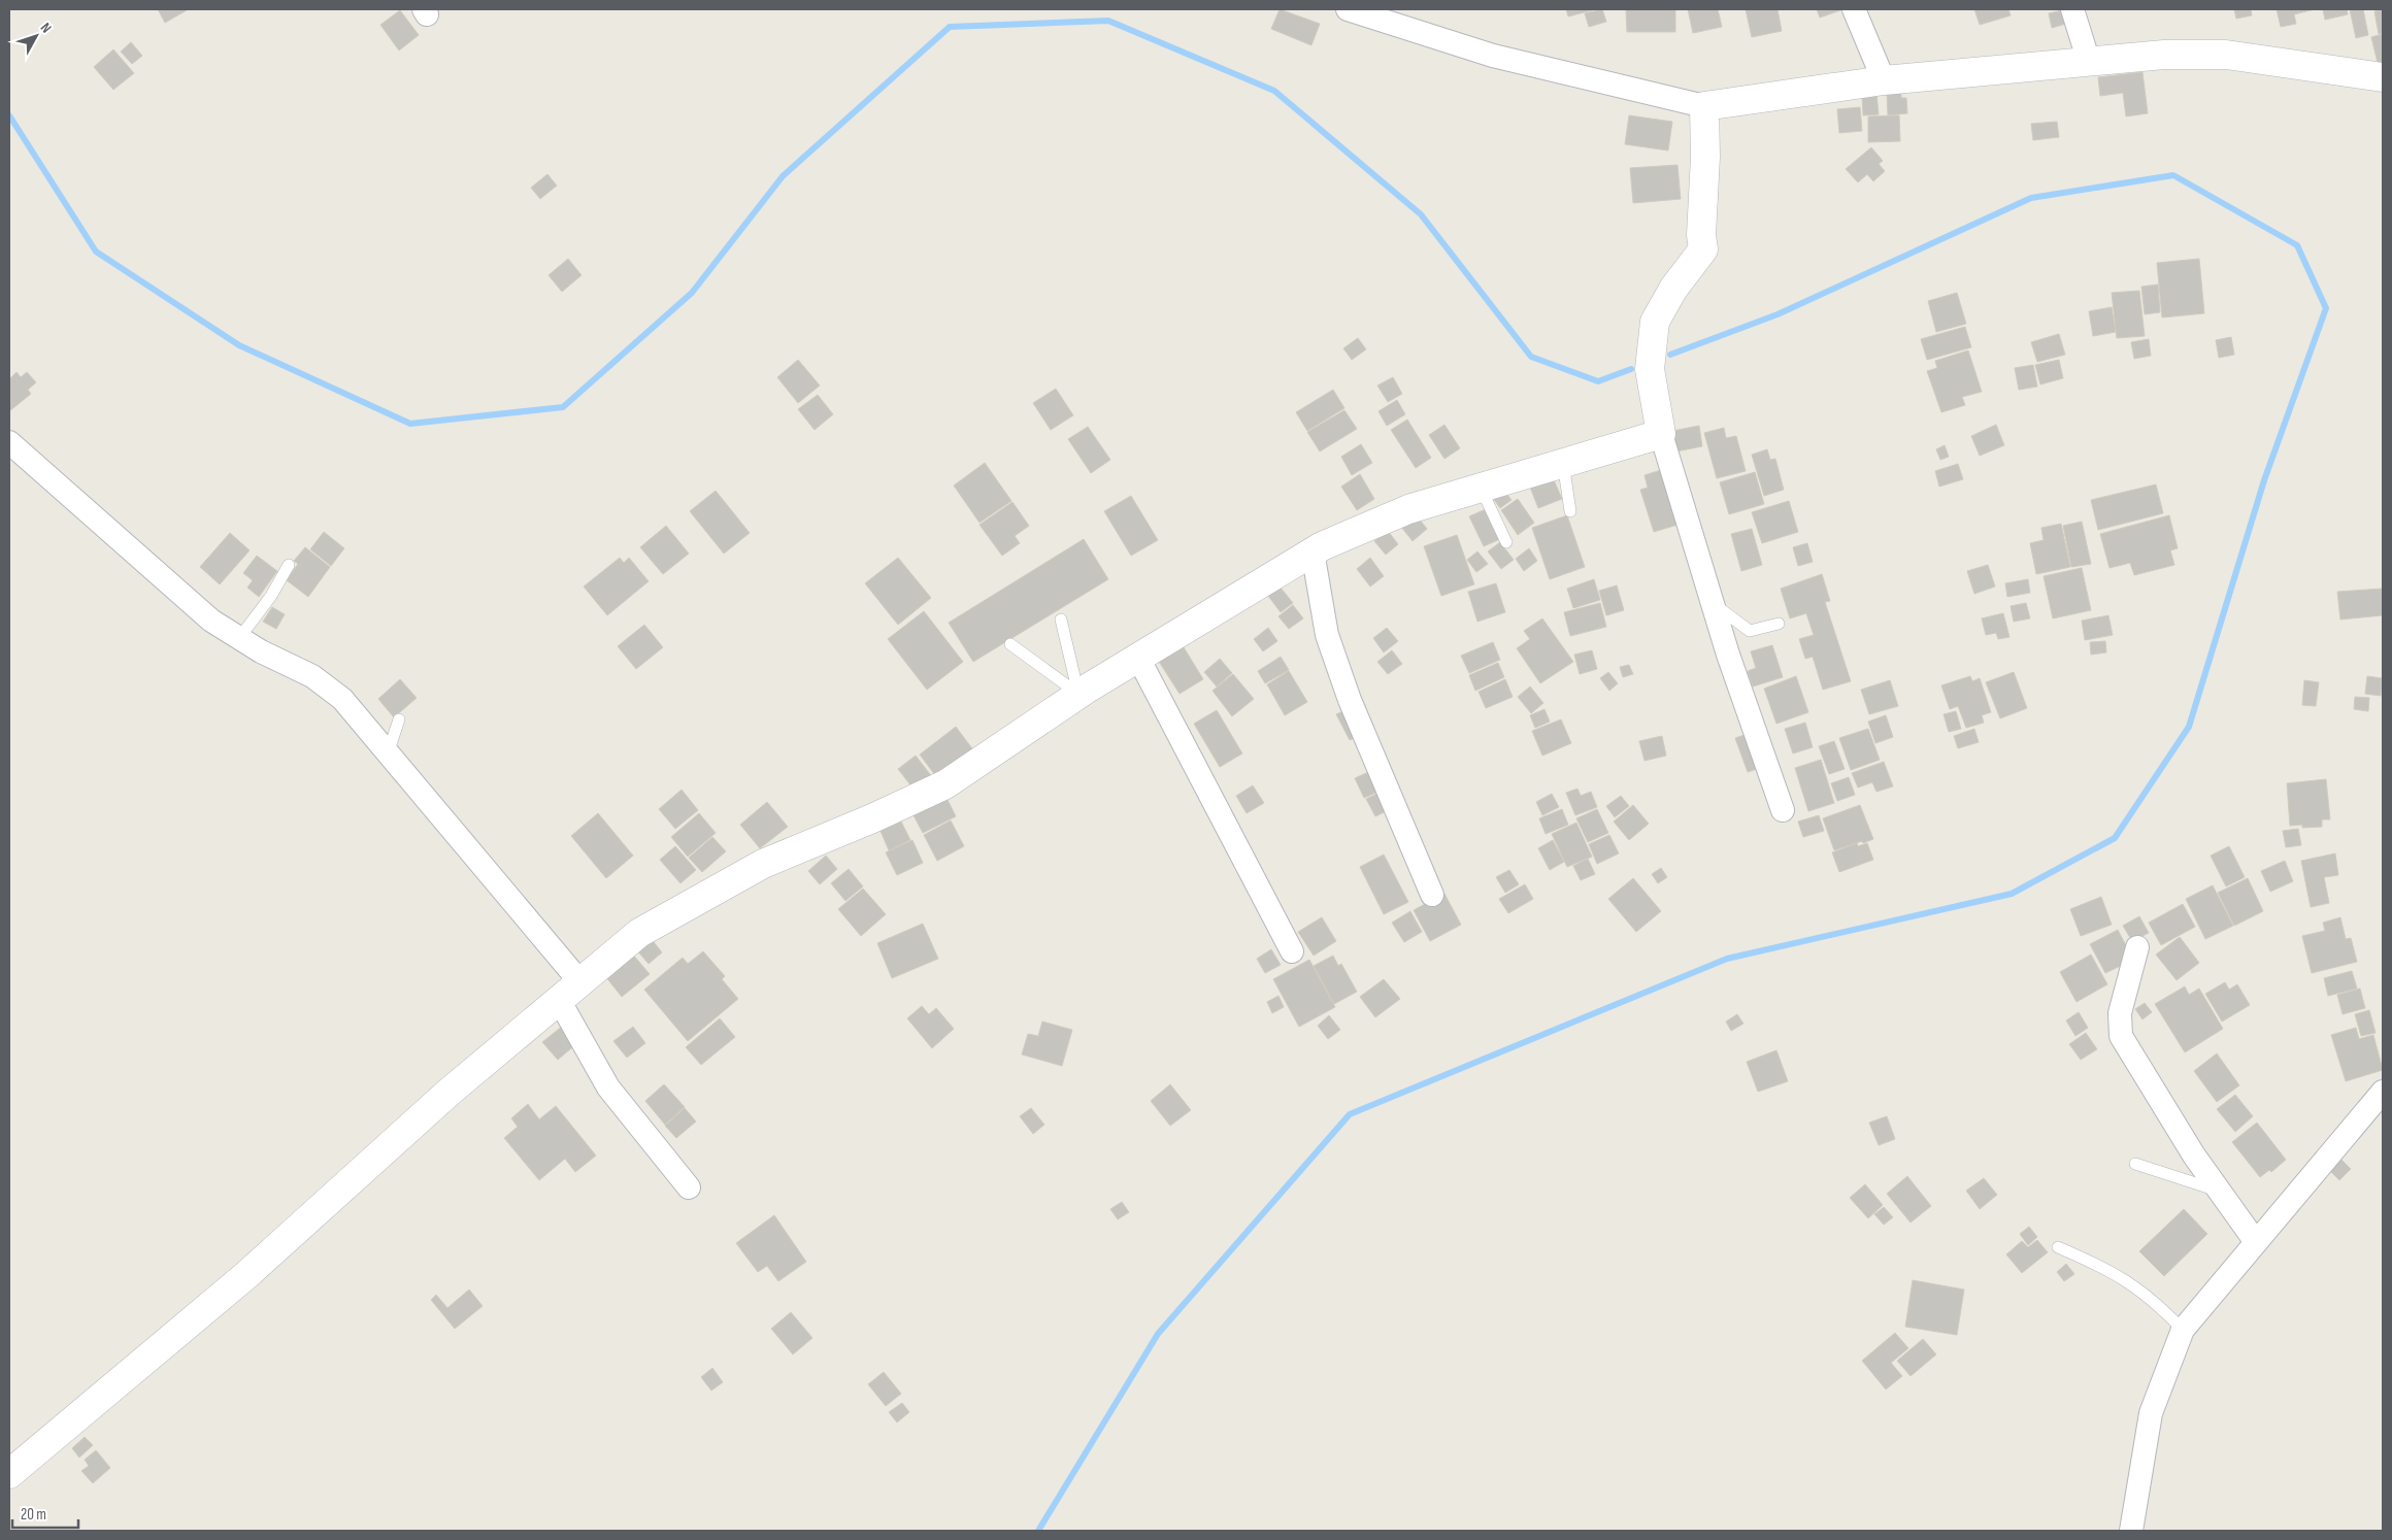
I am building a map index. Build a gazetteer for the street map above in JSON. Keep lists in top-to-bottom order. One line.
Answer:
{"scale_bar":"20 m","north":"top right"}
